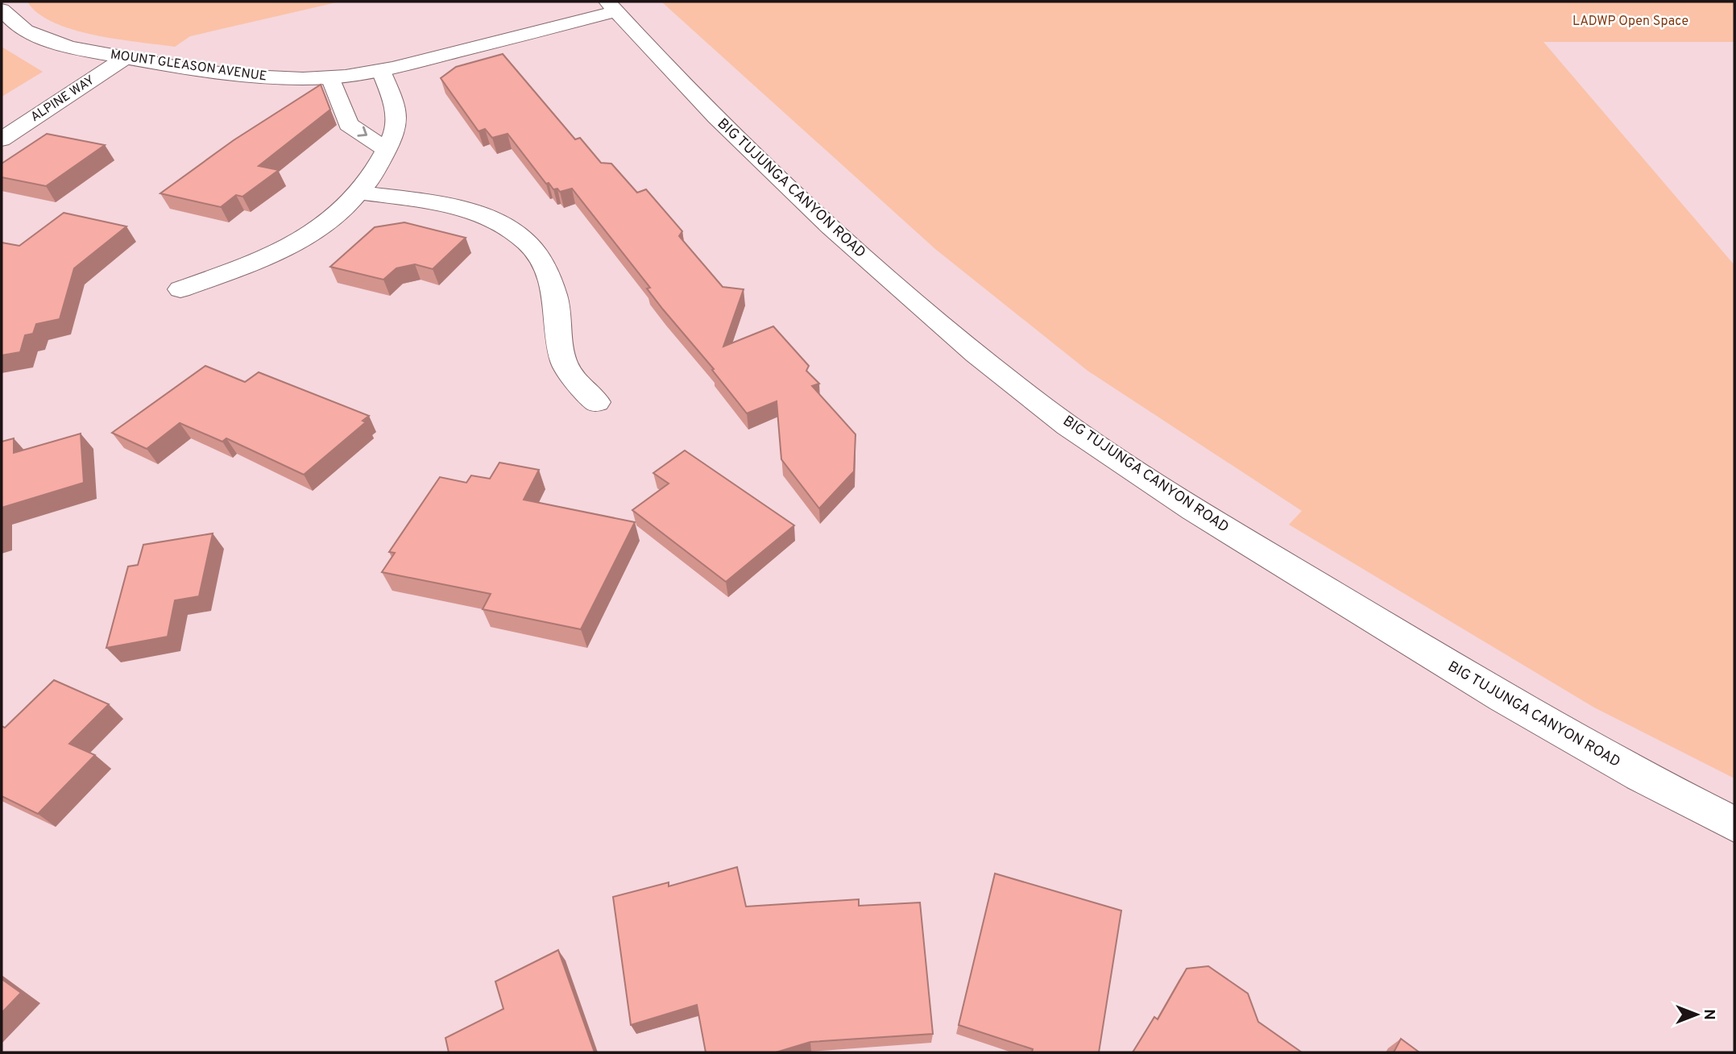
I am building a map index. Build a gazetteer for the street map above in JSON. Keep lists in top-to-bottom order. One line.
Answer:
{"streets":{"street":["MOUNT GLEASON AVENUE","ALPINE WAY","BIG TUJUNGA CANYON ROAD"]},"crossings":[["MOUNT GLEASON AVENUE","ALPINE WAY"],["MOUNT GLEASON AVENUE","BIG TUJUNGA CANYON ROAD"]],"parks":["LADWP Open Space"],"north":"right"}
